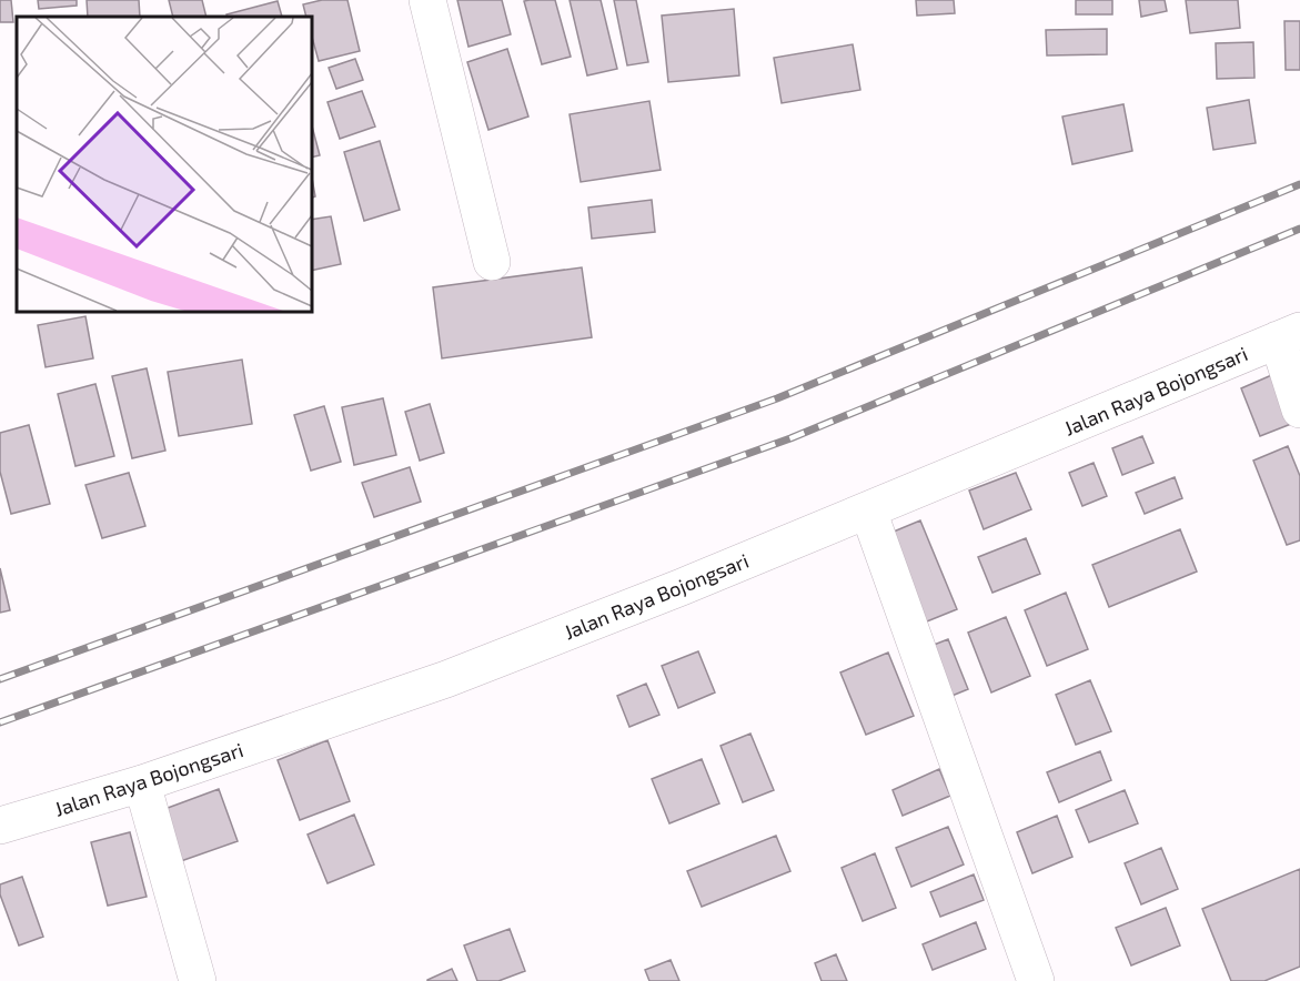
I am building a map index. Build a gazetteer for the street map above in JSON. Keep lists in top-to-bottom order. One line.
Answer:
{"streets":{"street":["Jalan Raya Bojongsari"]}}
